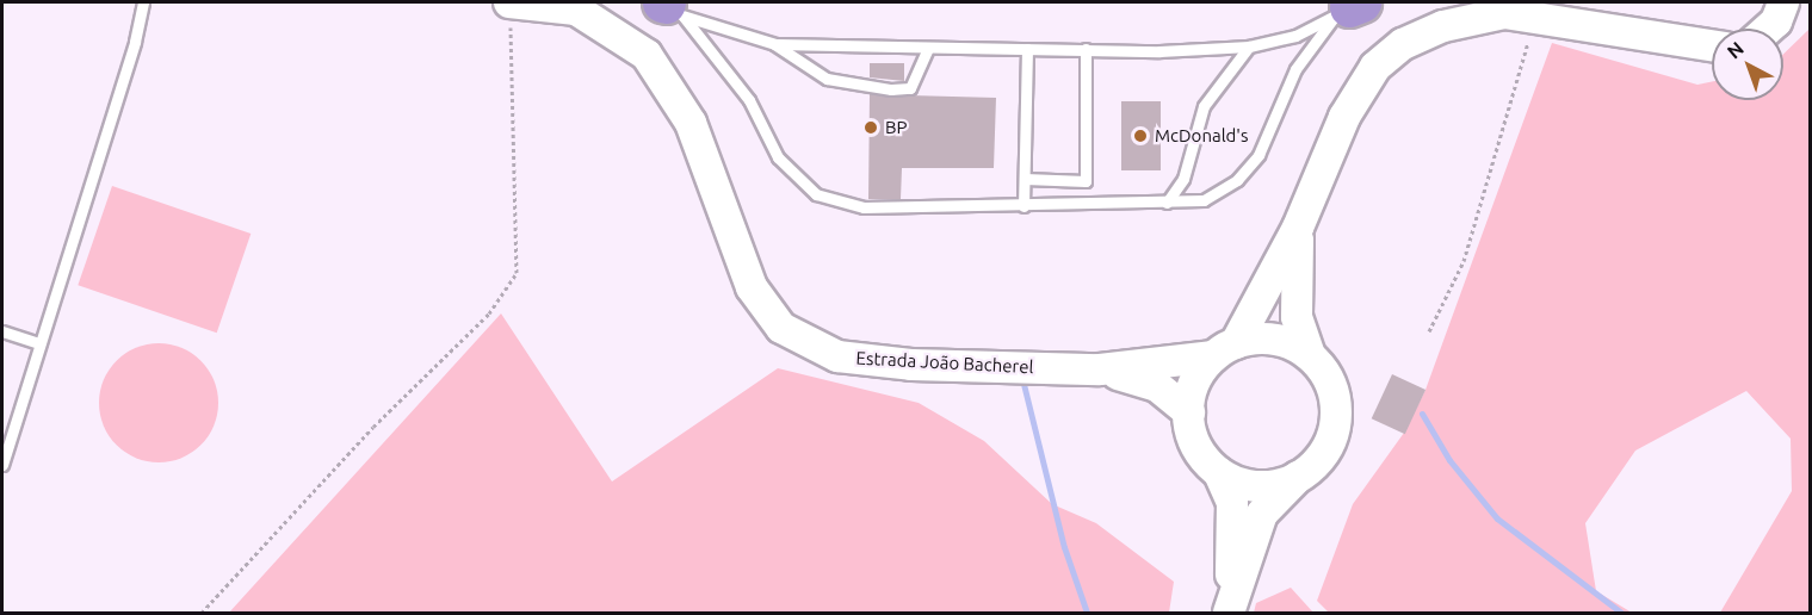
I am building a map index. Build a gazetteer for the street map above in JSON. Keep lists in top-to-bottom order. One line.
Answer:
{"streets":{"street":["Estrada João Bacherel"]},"places":["BP","McDonald's"],"north":"top left"}
